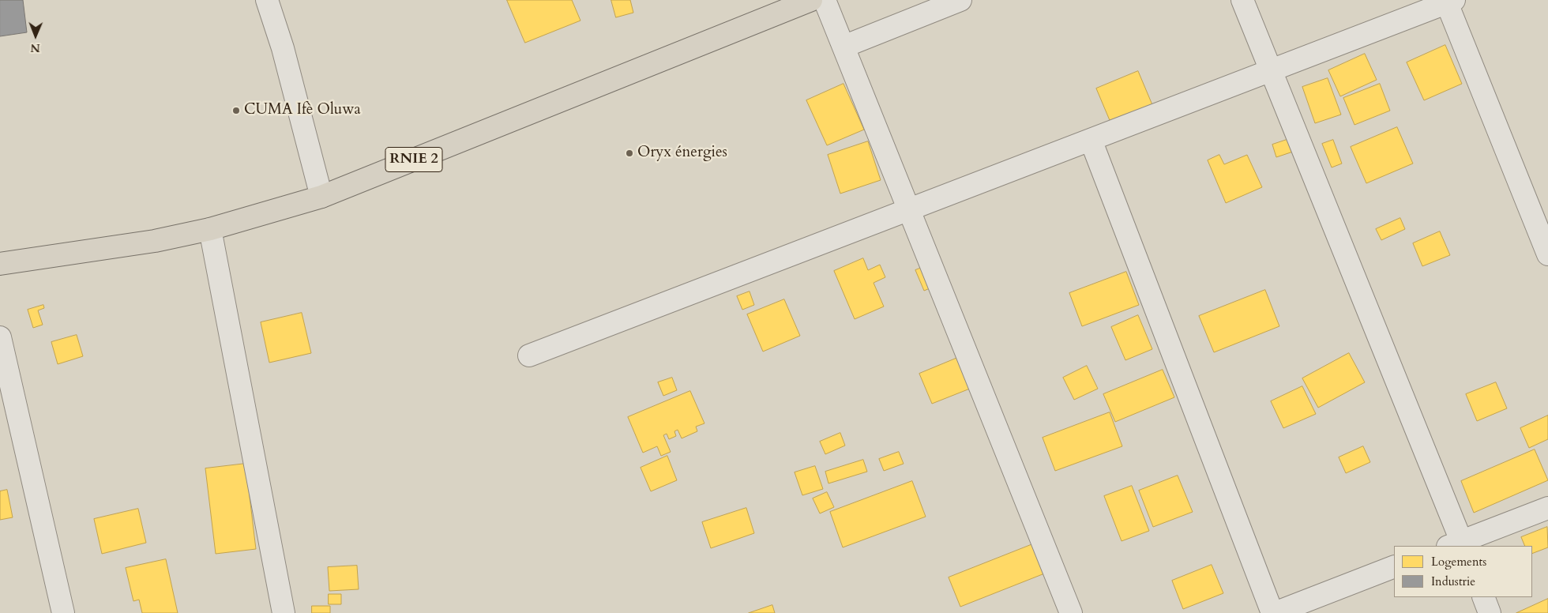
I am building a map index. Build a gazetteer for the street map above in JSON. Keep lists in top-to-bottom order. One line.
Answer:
{"streets":{"main road":["RNIE 2"]},"places":["CUMA Ifè Oluwa","Oryx énergies"],"legend":["Logements","Industrie"],"north":"bottom"}
